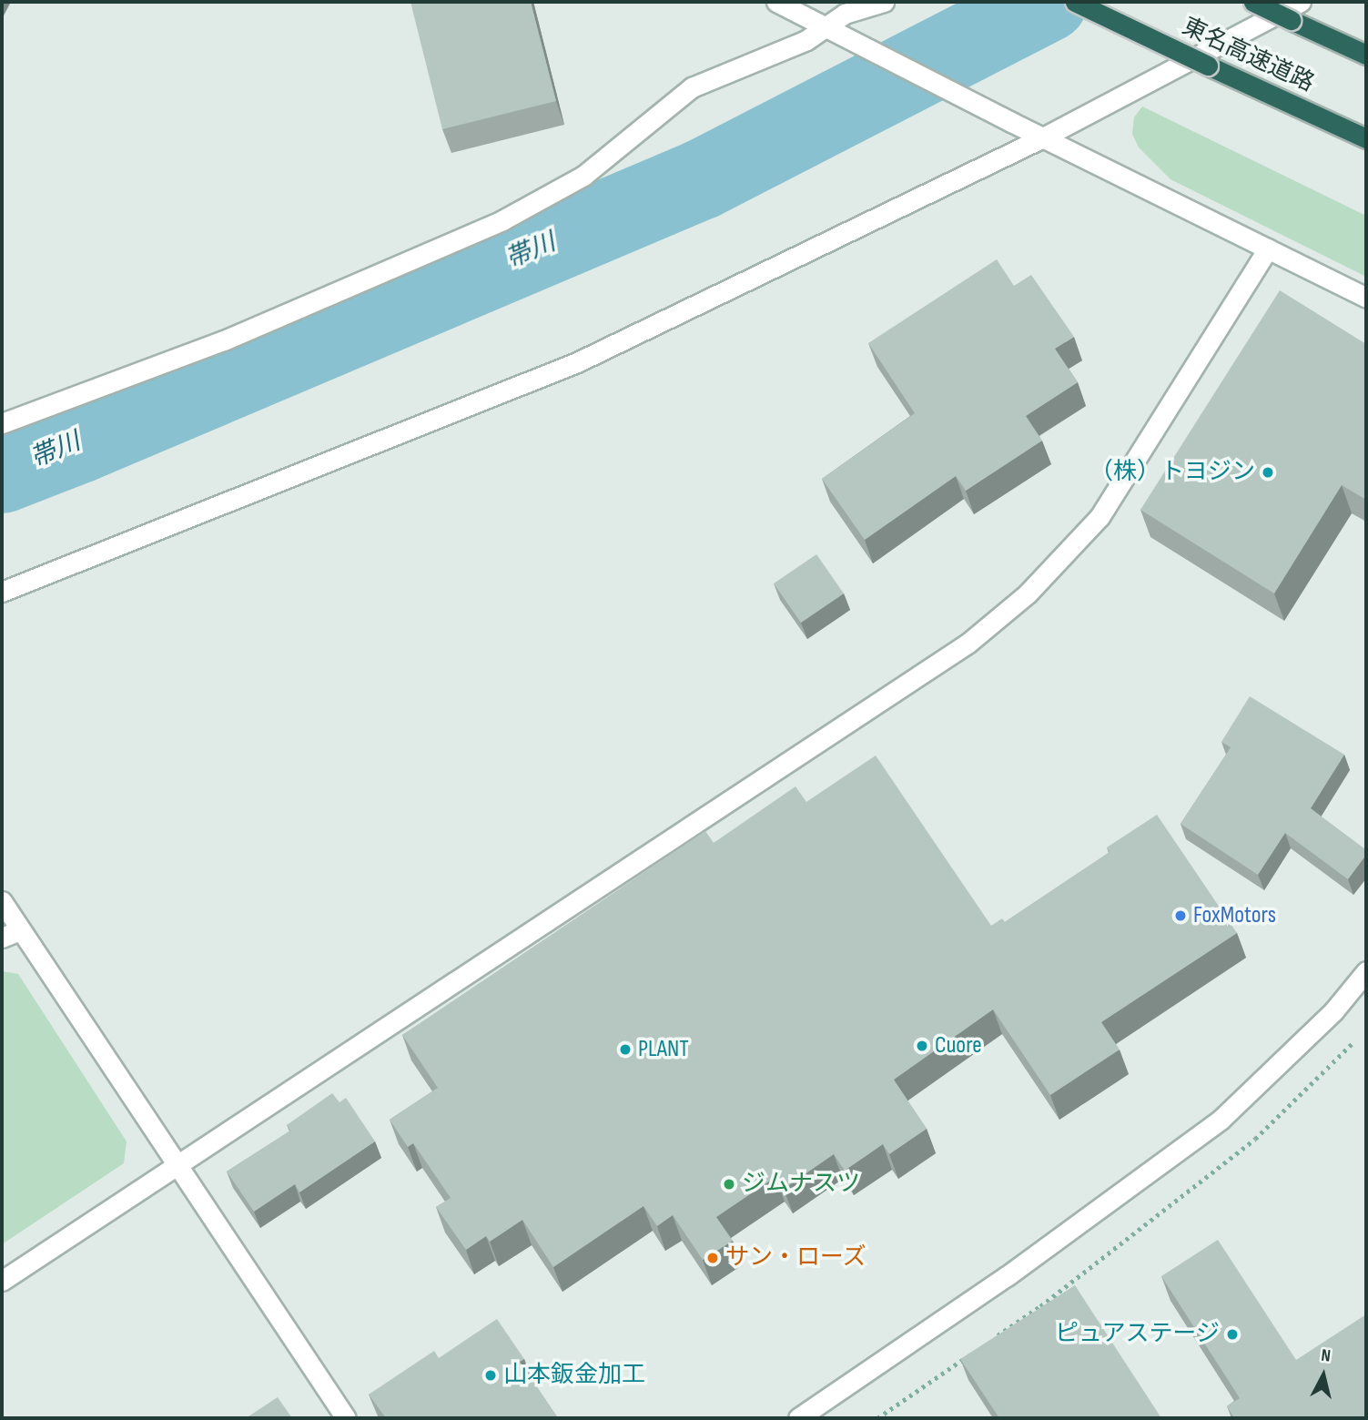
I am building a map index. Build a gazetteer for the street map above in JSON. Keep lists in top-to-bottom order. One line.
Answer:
{"streets":{"highway":["東名高速道路"]},"water":["帯川"],"places":["（株）トヨジン","FoxMotors","Cuore","PLANT","ジムナスツ","サン・ローズ","ピュアステージ","山本鈑金加工"],"north":"top"}
